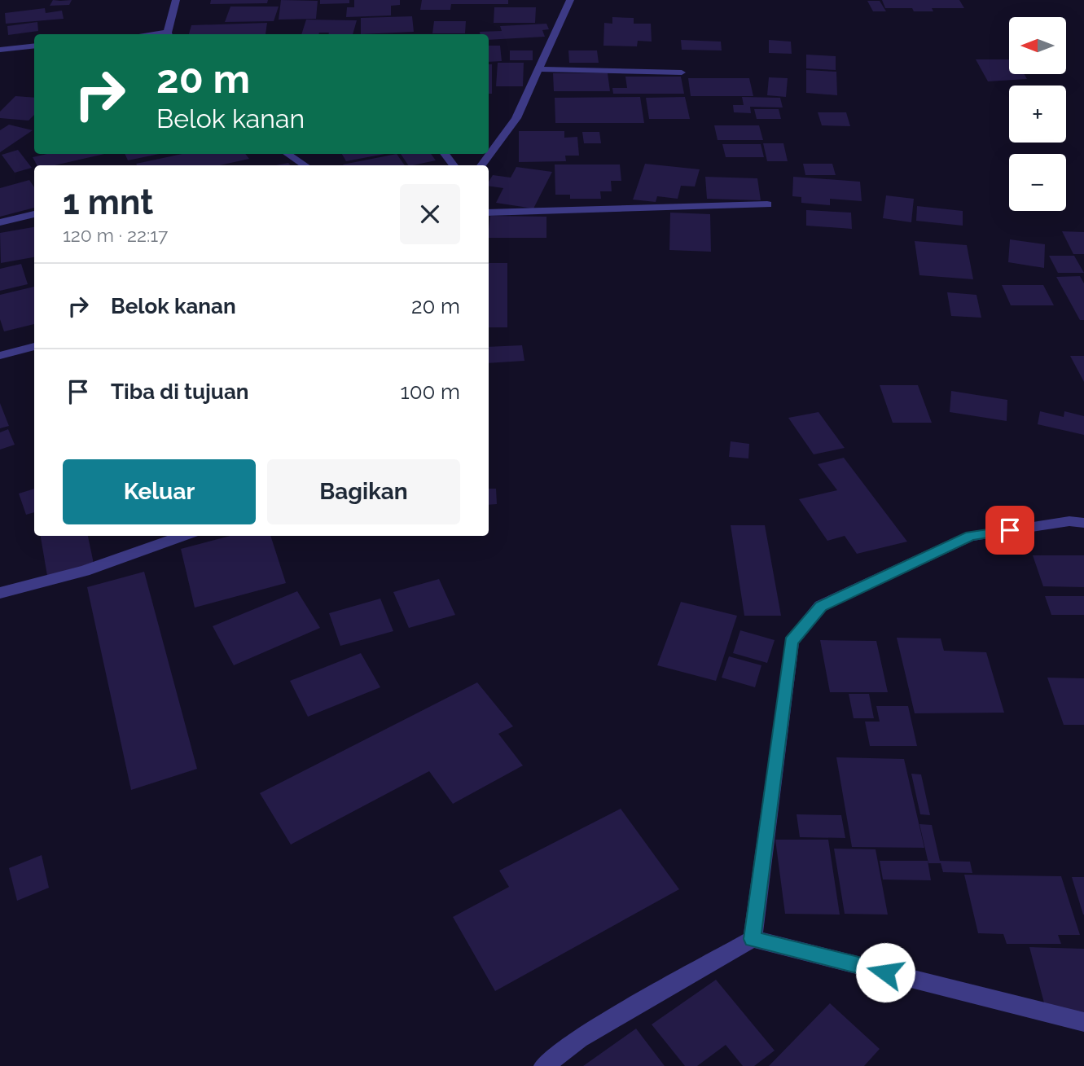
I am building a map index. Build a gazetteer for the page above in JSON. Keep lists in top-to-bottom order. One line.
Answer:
{"north":"left","page":{"map_buttons":["+","−"],"turn":["20 m","Belok kanan"],"heading":["1 mnt","120 m · 22:17"],"list":[{"name":"Belok kanan","value":"20 m"},{"name":"Tiba di tujuan","value":"100 m"}],"buttons":["Keluar","Bagikan"]}}
